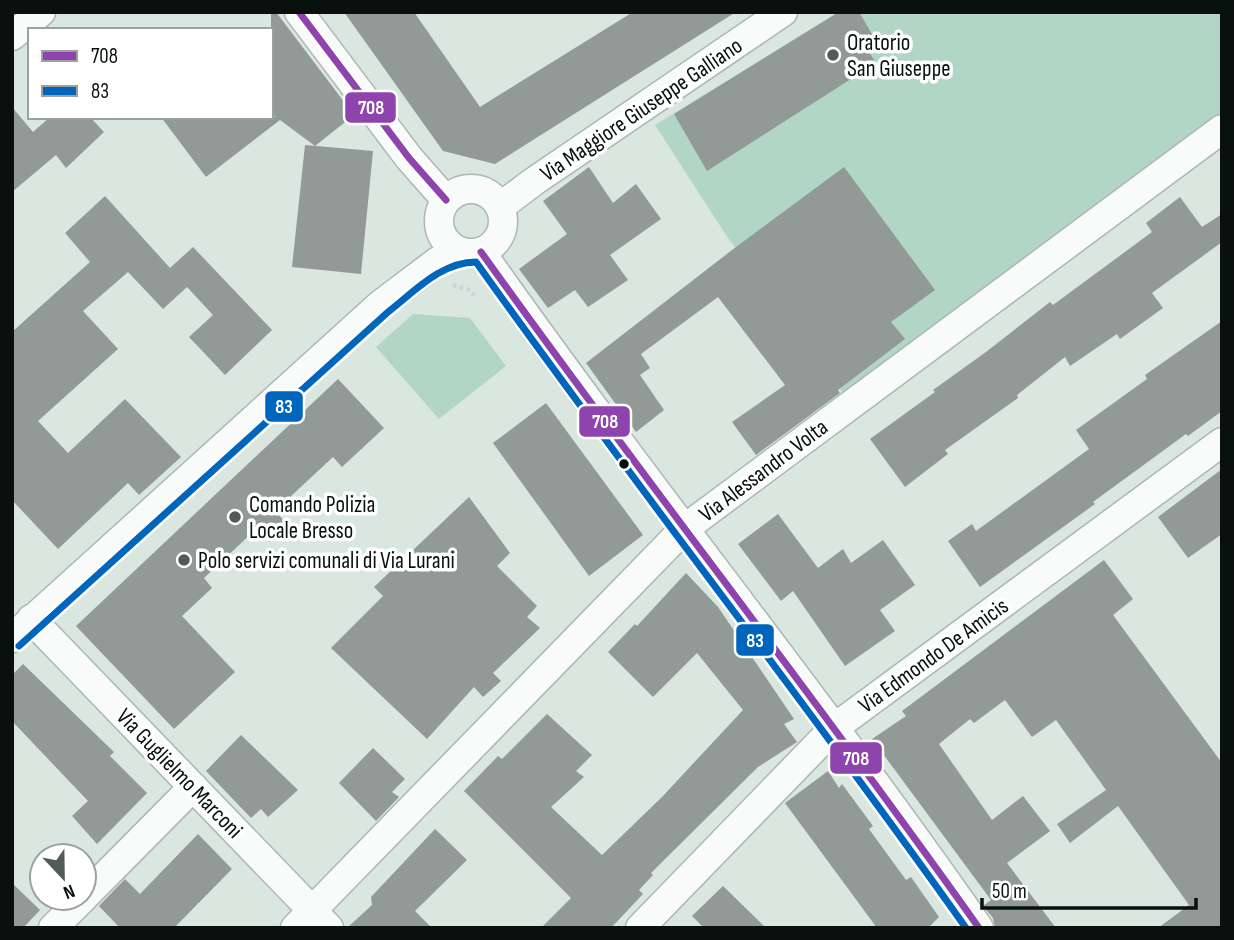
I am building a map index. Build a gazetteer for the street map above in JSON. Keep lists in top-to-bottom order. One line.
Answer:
{"streets":{"street":["Via Maggiore Giuseppe Galliano","Via Alessandro Volta","Via Edmondo De Amicis","Via Guglielmo Marconi"]},"crossings":[["Via Alessandro Volta","Via Guglielmo Marconi"]],"places":["Oratorio San Giuseppe","Comando Polizia Locale Bresso","Polo servizi comunali di Via Lurani"],"lines":["transit line 708","transit line 83"],"legend":["708","83"],"scale_bar":"50 m","north":"bottom"}
